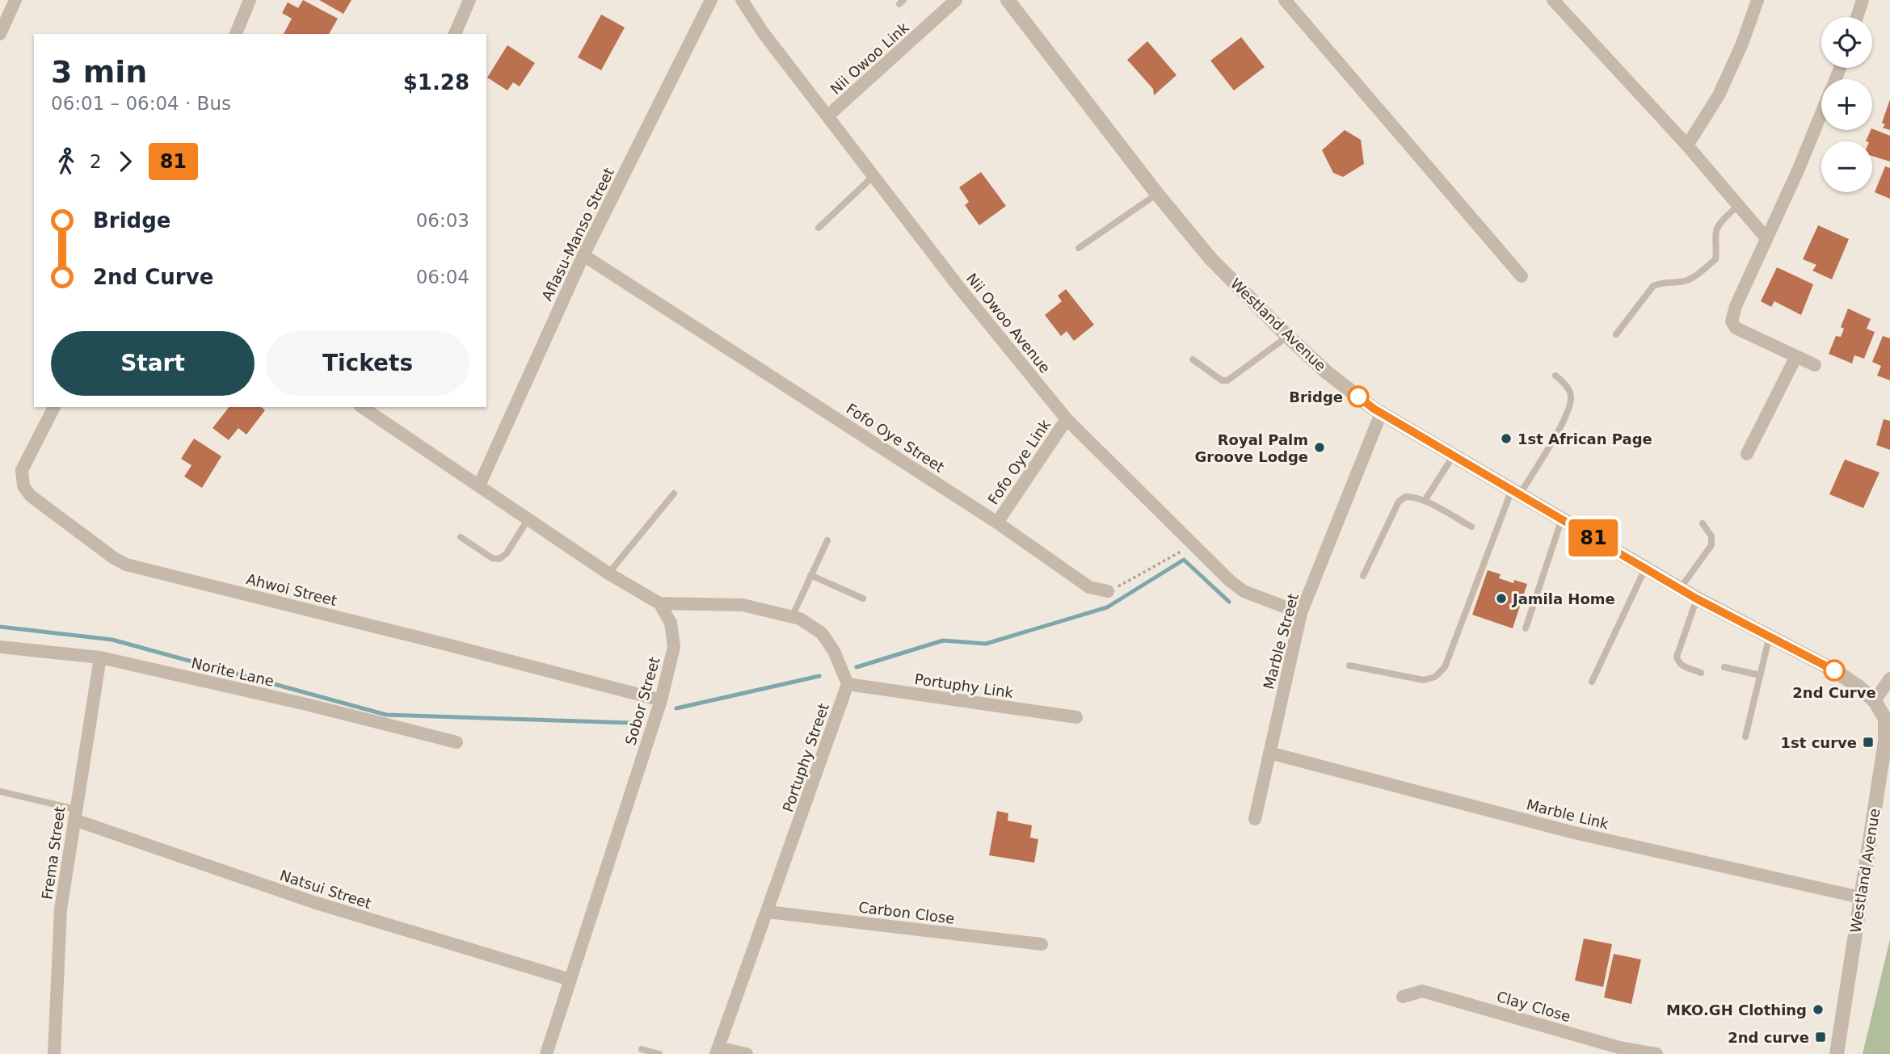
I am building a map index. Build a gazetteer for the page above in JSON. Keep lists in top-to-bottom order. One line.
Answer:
{"streets":{"street":["Nii Owoo Link","Aflasu-Manso Street","Nii Owoo Avenue","Westland Avenue","Fofo Oye Street","Fofo Oye Link","Ahwoi Street","Marble Street","Norite Lane","Portuphy Link","Sobor Street","Portuphy Street","Marble Link","Frema Street","Natsui Street","Carbon Close","Clay Close"]},"crossings":[["Nii Owoo Link","Nii Owoo Avenue"],["Aflasu-Manso Street","Fofo Oye Street"],["Nii Owoo Avenue","Fofo Oye Link"],["Nii Owoo Avenue","Marble Street"],["Westland Avenue","Marble Street"],["Westland Avenue","Marble Link"],["Fofo Oye Street","Fofo Oye Link"],["Ahwoi Street","Sobor Street"],["Marble Street","Marble Link"],["Norite Lane","Frema Street"],["Portuphy Link","Portuphy Street"],["Sobor Street","Natsui Street"],["Portuphy Street","Carbon Close"],["Frema Street","Natsui Street"]],"places":{"other":["Bridge","1st African Page","Royal Palm Groove Lodge","Jamila Home","2nd Curve","MKO.GH Clothing"],"transit":["1st curve","2nd curve"]},"lines":["bus line 81"],"page":{"on_map":"81","map_buttons":["+","−"],"heading":["3 min","06:01 – 06:04 · Bus","$1.28"],"legs":["2","81"],"list":[{"name":"Bridge","value":"06:03"},{"name":"2nd Curve","value":"06:04"}],"buttons":["Start","Tickets"]}}
